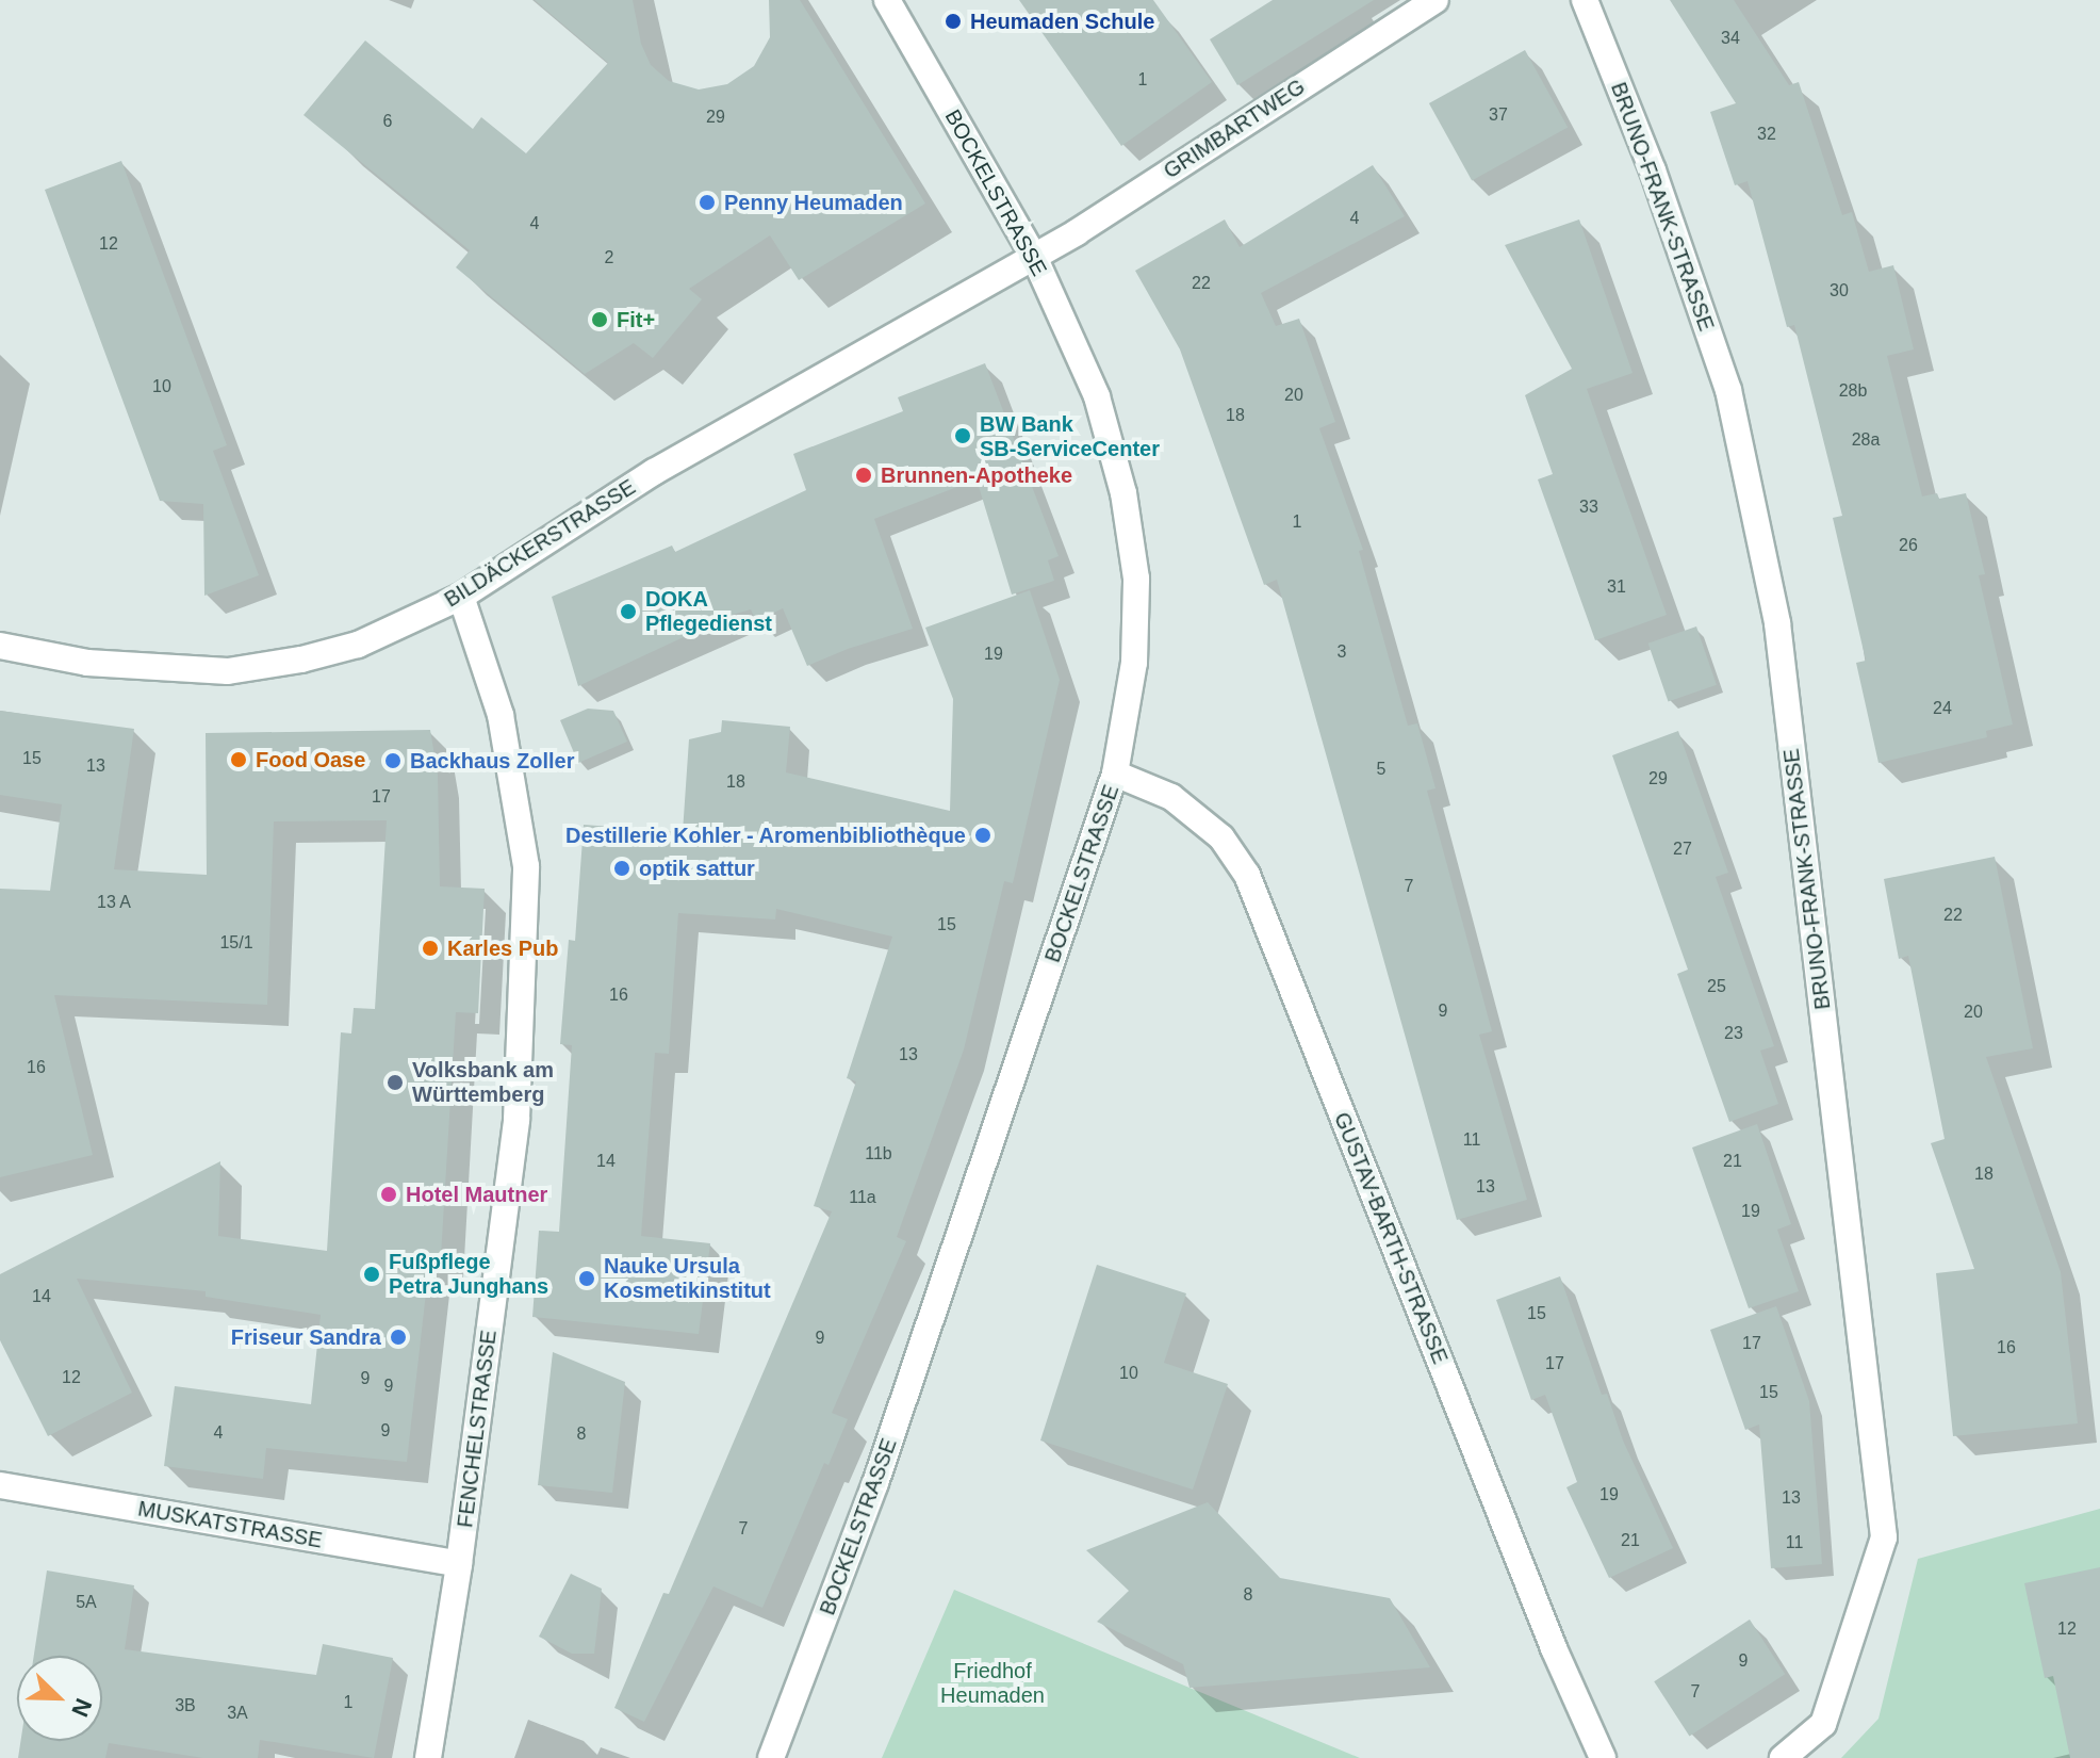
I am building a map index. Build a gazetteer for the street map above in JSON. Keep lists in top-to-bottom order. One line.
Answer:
{"streets":{"street":["GRIMBARTWEG","BOCKELSTRASSE","BRUNO-FRANK-STRASSE","BILDÄCKERSTRASSE","GUSTAV-BARTH-STRASSE","FENCHELSTRASSE","MUSKATSTRASSE"]},"crossings":[["GRIMBARTWEG","BOCKELSTRASSE"],["GRIMBARTWEG","BILDÄCKERSTRASSE"],["BOCKELSTRASSE","BILDÄCKERSTRASSE"],["BOCKELSTRASSE","GUSTAV-BARTH-STRASSE"],["BILDÄCKERSTRASSE","FENCHELSTRASSE"],["FENCHELSTRASSE","MUSKATSTRASSE"]],"parks":["Friedhof Heumaden"],"places":["Heumaden Schule","Penny Heumaden","Fit+","BW Bank SB-ServiceCenter","Brunnen-Apotheke","DOKA Pflegedienst","Food Oase","Backhaus Zoller","Destillerie Kohler - Aromenbibliothèque","optik sattur","Karles Pub","Volksbank am Württemberg","Hotel Mautner","Fußpflege Petra Junghans","Nauke Ursula Kosmetikinstitut","Friseur Sandra"],"house_numbers":["34","1","37","29","6","32","4","4","12","2","22","30","10","28b","20","18","28a","33","1","26","31","3","19","24","15","13","5","29","18","17","27","7","13 A","22","15","15/1","25","16","9","20","23","13","16","11","11b","14","21","18","13","11a","19","14","15","9","17","16","17","10","12","9","9","15","9","4","8","19","13","7","21","11","8","5A","12","9","7","1","3B","3A"],"north":"bottom right"}
